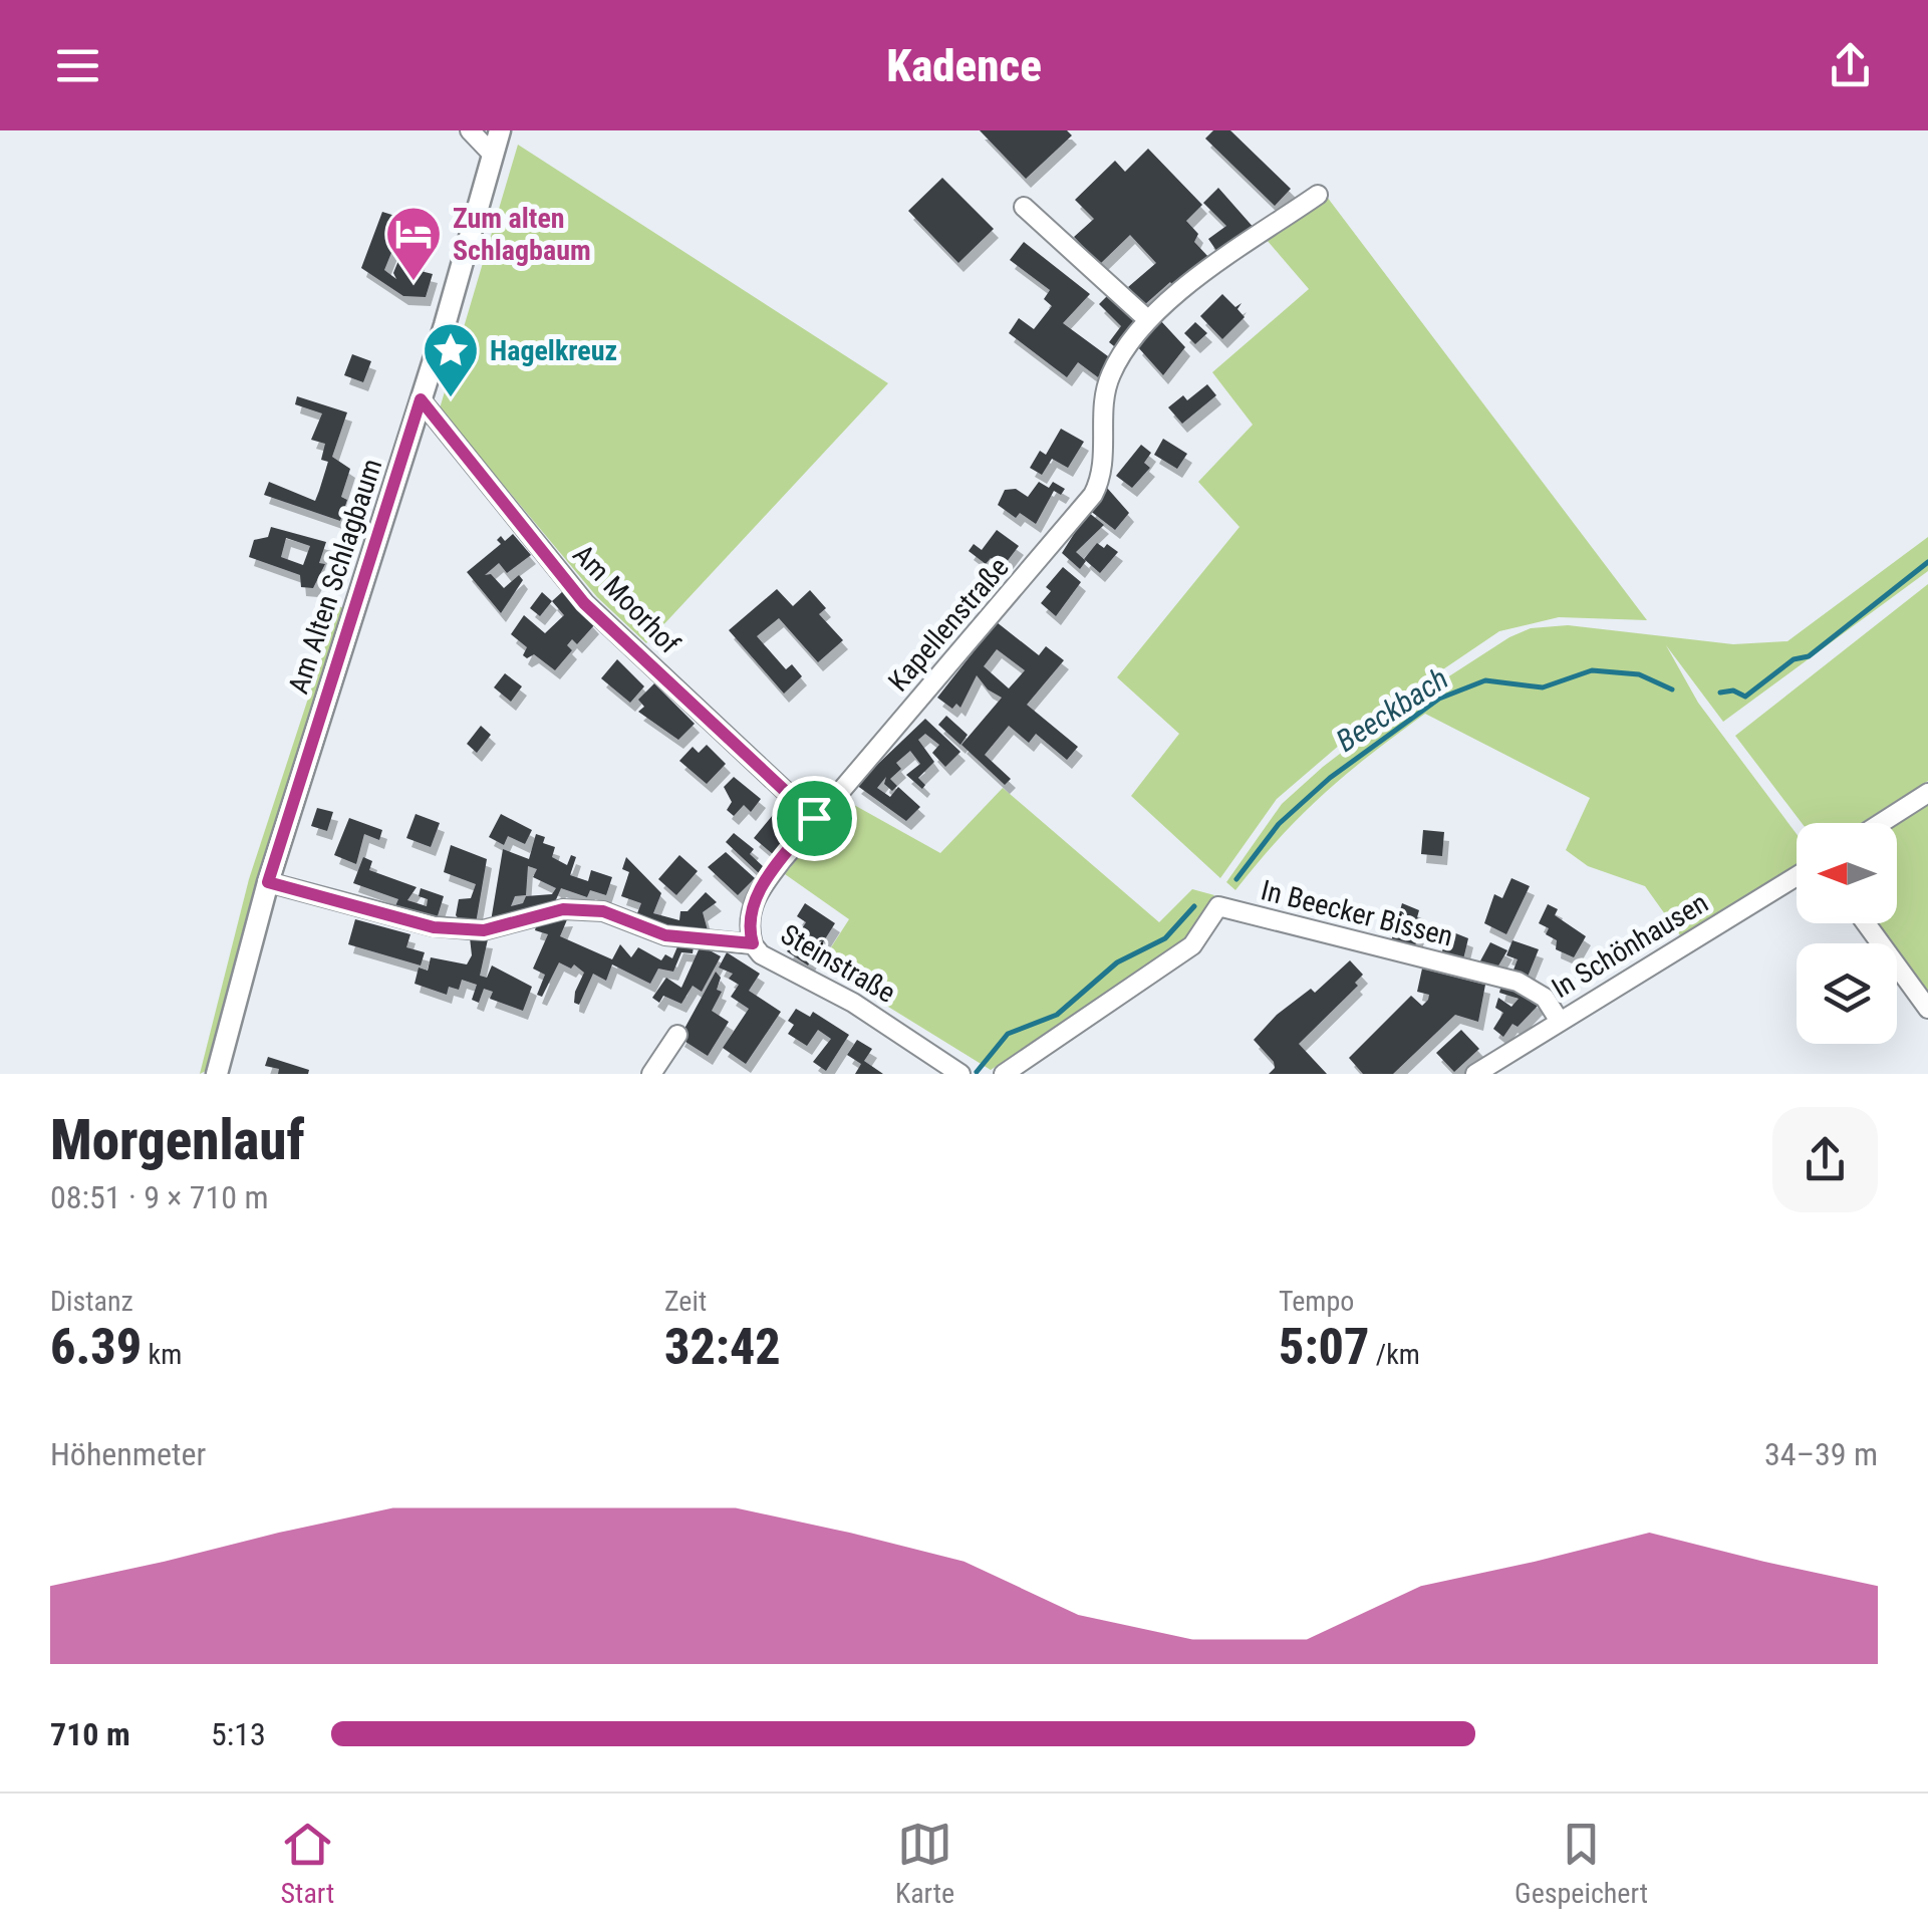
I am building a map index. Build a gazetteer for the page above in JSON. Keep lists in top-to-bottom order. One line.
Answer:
{"streets":{"main road":["Am Alten Schlagbaum"],"street":["Am Moorhof","Kapellenstraße","In Beecker Bissen","In Schönhausen","Steinstraße"]},"crossings":[["Am Alten Schlagbaum","Am Moorhof"],["Am Alten Schlagbaum","Steinstraße"],["Am Moorhof","Kapellenstraße"],["Kapellenstraße","Steinstraße"],["In Beecker Bissen","In Schönhausen"]],"water":["Beeckbach"],"places":{"hotel":["Zum alten Schlagbaum"],"place":["Hagelkreuz"]},"north":"left","page":{"header":"Kadence","heading":["Morgenlauf","08:51 · 9 × 710 m"],"stats":[["Distanz","6.39 km"],["Zeit","32:42"],["Tempo","5:07 /km"]],"chart":["Höhenmeter","34–39 m"],"list":[{"name":"710 m","note":"5:13"}],"tabs":["Start","Karte","Gespeichert"]}}
